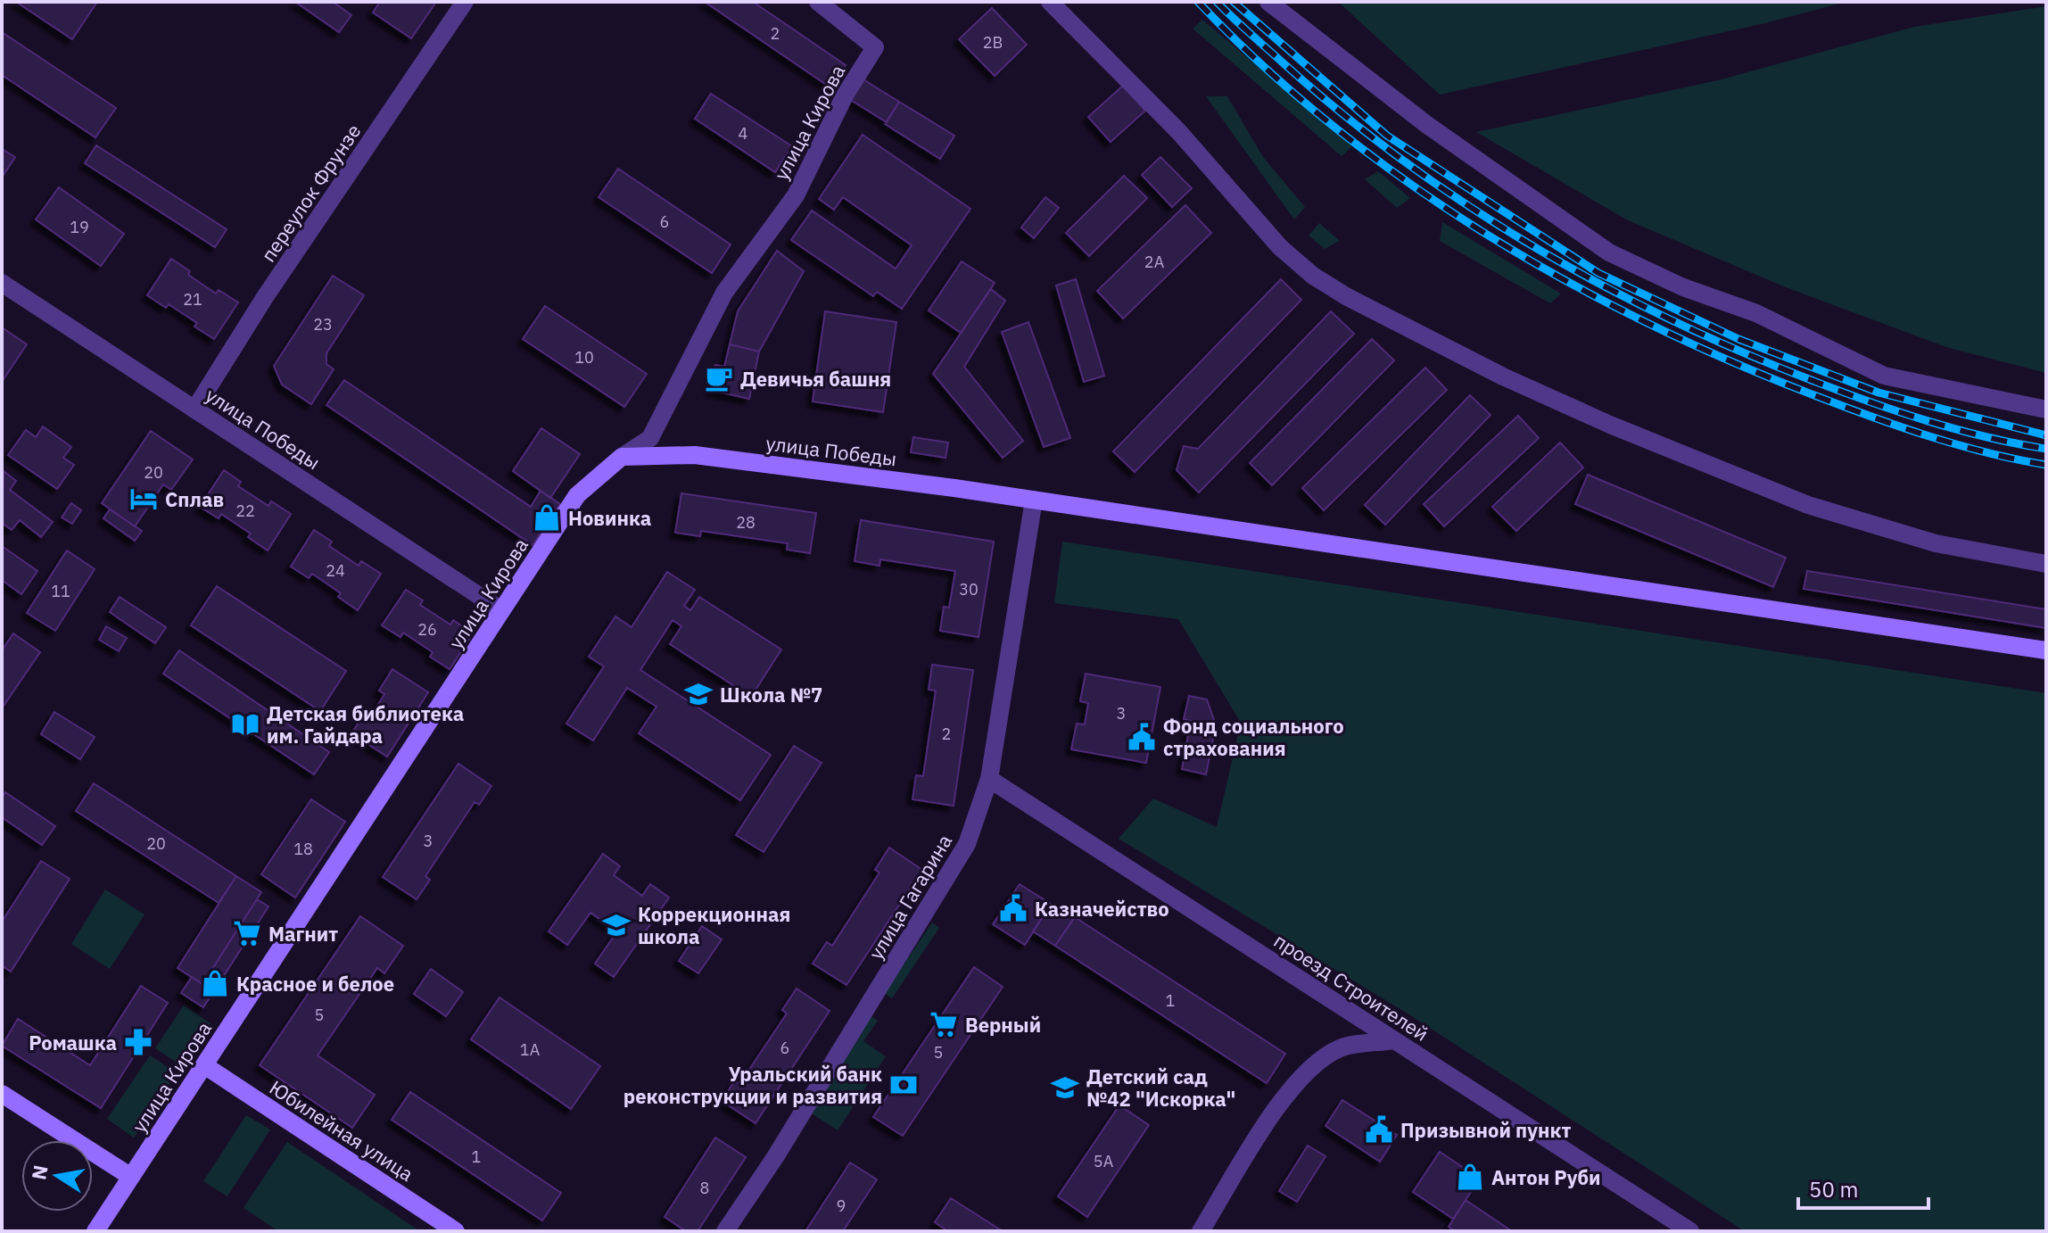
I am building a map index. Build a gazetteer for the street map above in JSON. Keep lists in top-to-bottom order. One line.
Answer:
{"streets":{"street":["улица Кирова","переулок Фрунзе","улица Победы","улица Гагарина","проезд Строителей","Юбилейная улица"]},"crossings":[["улица Кирова","улица Победы"],["улица Кирова","Юбилейная улица"],["переулок Фрунзе","улица Победы"],["улица Победы","улица Гагарина"],["улица Гагарина","проезд Строителей"]],"places":{"cafe":["Девичья башня"],"hotel":["Сплав"],"shop":["Новинка","Красное и белое","Антон Руби"],"school or university":["Школа №7","Коррекционная школа","Детский сад №42 \"Искорка\""],"library":["Детская библиотека им. Гайдара"],"public building":["Фонд социального страхования","Казначейство","Призывной пункт"],"supermarket":["Магнит","Верный"],"pharmacy":["Ромашка"],"bank":["Уральский банк реконструкции и развития"]},"house_numbers":["2","2В","4","6","19","2А","21","23","10","20","22","28","24","30","11","26","3","2","3","20","18","1","5","6","1А","5","1","5А","8","9"],"scale_bar":"50 m","north":"left"}
